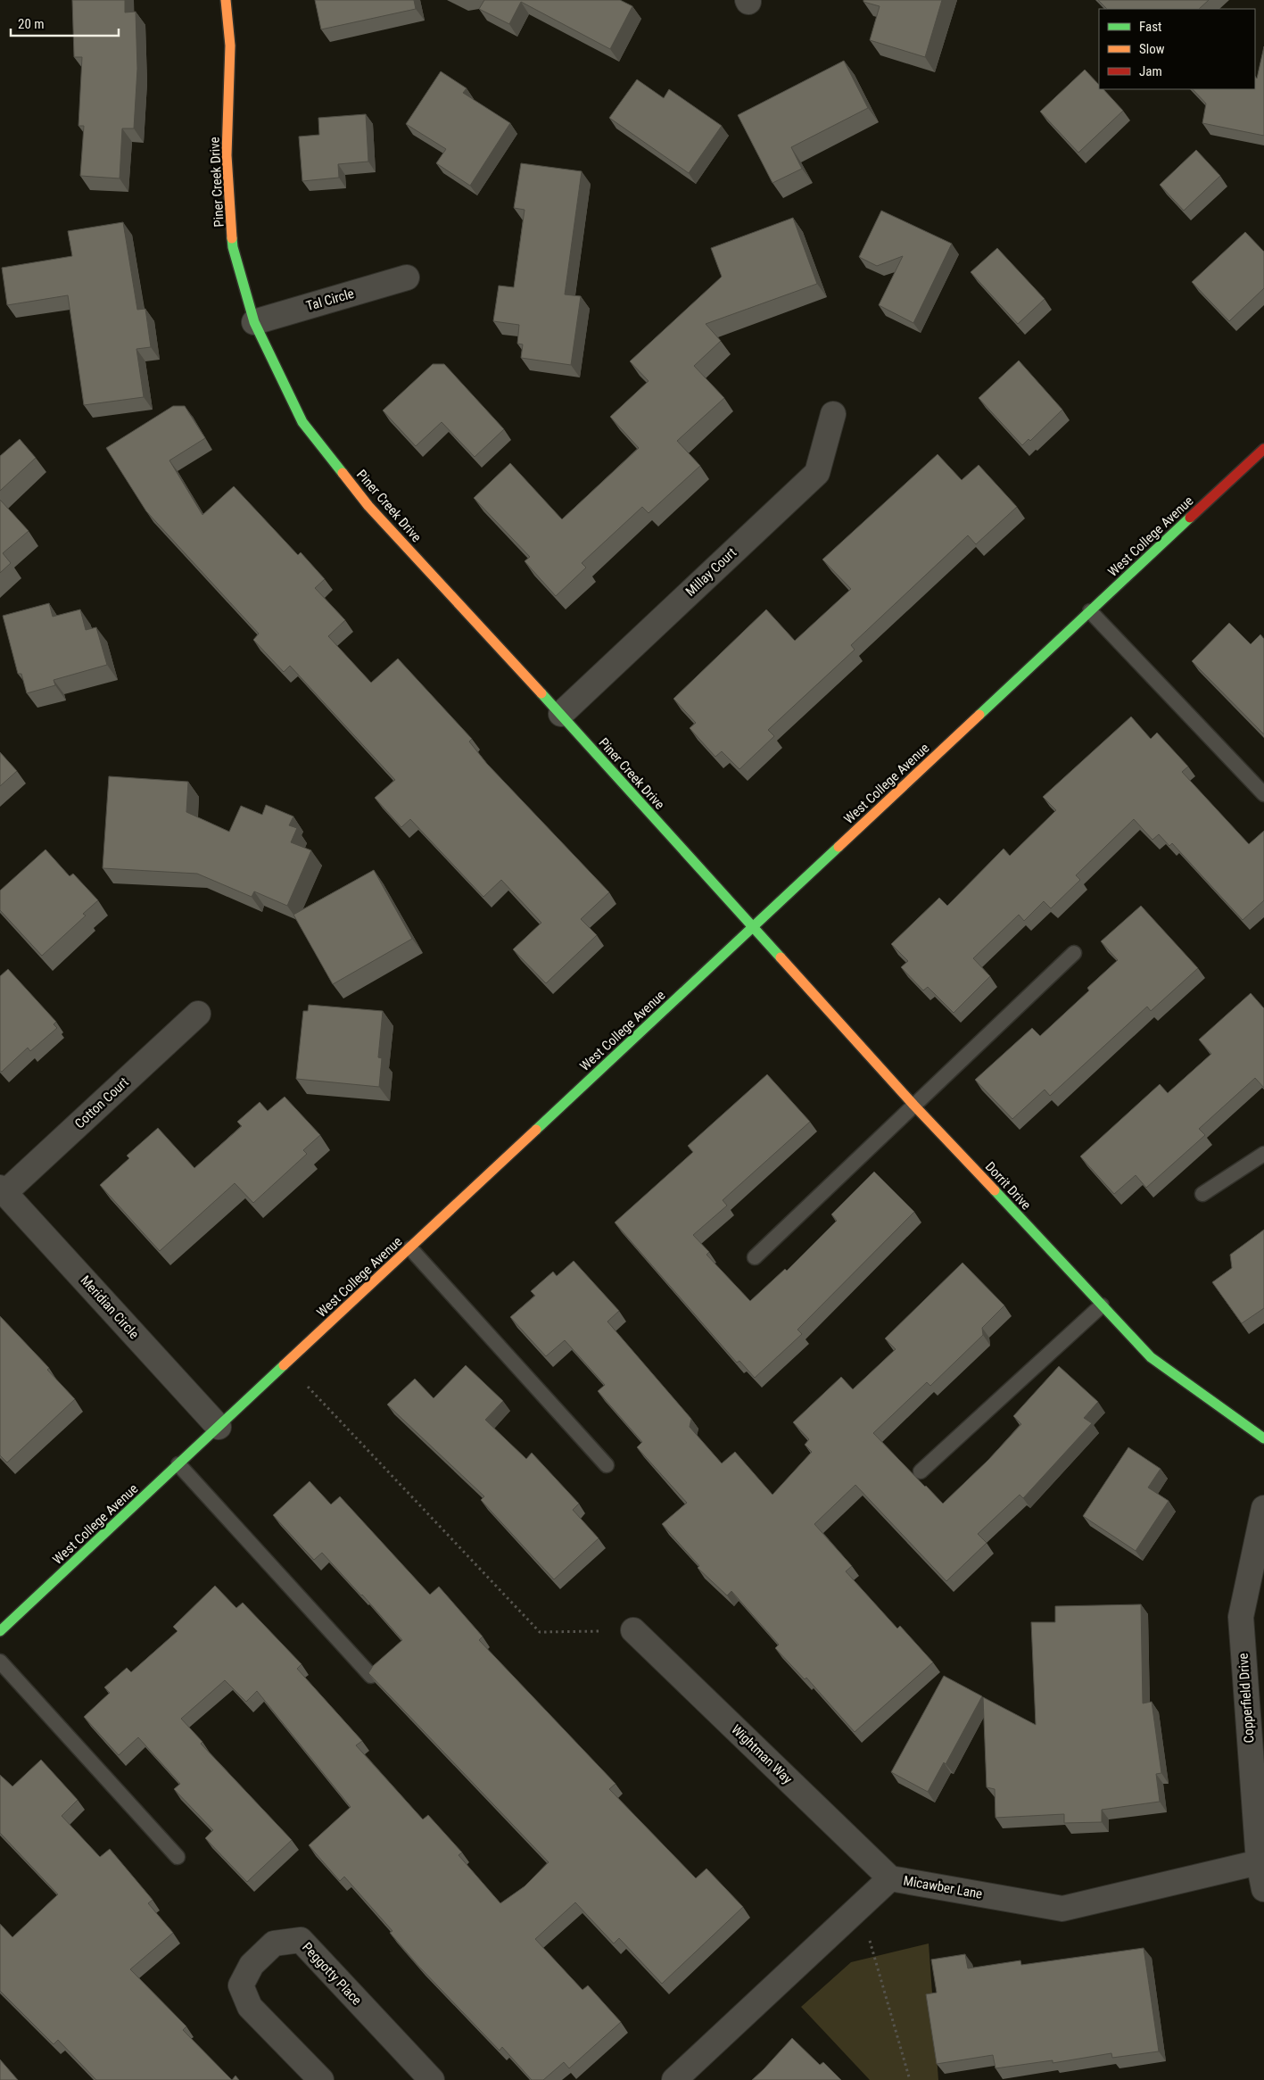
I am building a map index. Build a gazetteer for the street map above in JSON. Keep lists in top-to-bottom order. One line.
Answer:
{"streets":{"street":["Piner Creek Drive","Tal Circle","West College Avenue","Millay Court","Cotton Court","Dorrit Drive","Meridian Circle","Copperfield Drive","Wightman Way","Micawber Lane","Peggotty Place"]},"crossings":[["Piner Creek Drive","Tal Circle"],["Piner Creek Drive","West College Avenue"],["Piner Creek Drive","Millay Court"],["Piner Creek Drive","Dorrit Drive"],["West College Avenue","Dorrit Drive"],["West College Avenue","Meridian Circle"],["Cotton Court","Meridian Circle"],["Copperfield Drive","Micawber Lane"],["Wightman Way","Micawber Lane"]],"legend":["Fast","Slow","Jam"],"scale_bar":"20 m"}
